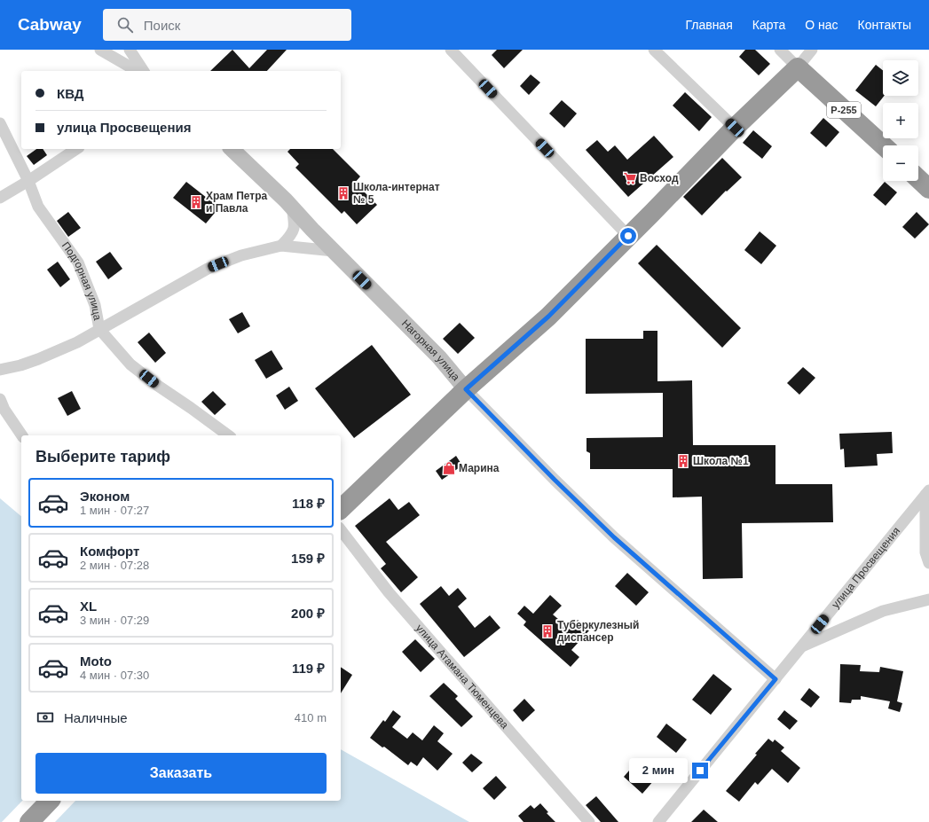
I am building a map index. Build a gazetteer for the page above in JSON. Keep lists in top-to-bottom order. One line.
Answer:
{"streets":{"highway":["Р-255"],"street":["Подгорная улица","Нагорная улица","улица Просвещения","улица Атамана Тюменцева"]},"crossings":[["Нагорная улица","улица Просвещения"]],"places":{"supermarket":["Восход"],"building":["Школа-интернат № 5","Храм Петра и Павла","Школа №1","Туберкулезный диспансер"],"shop":["Марина"]},"page":{"header":"Cabway","search":"Поиск","nav":["Главная","Карта","О нас","Контакты"],"map_buttons":["+","−"],"banner":["КВД","улица Просвещения"],"heading":"Выберите тариф","list":[{"name":"Эконом","note":"1 мин · 07:27","value":"118 ₽"},{"name":"Комфорт","note":"2 мин · 07:28","value":"159 ₽"},{"name":"XL","note":"3 мин · 07:29","value":"200 ₽"},{"name":"Moto","note":"4 мин · 07:30","value":"119 ₽"}],"pay":["Наличные","410 m"],"buttons":"Заказать","bubble":"2 мин"}}
